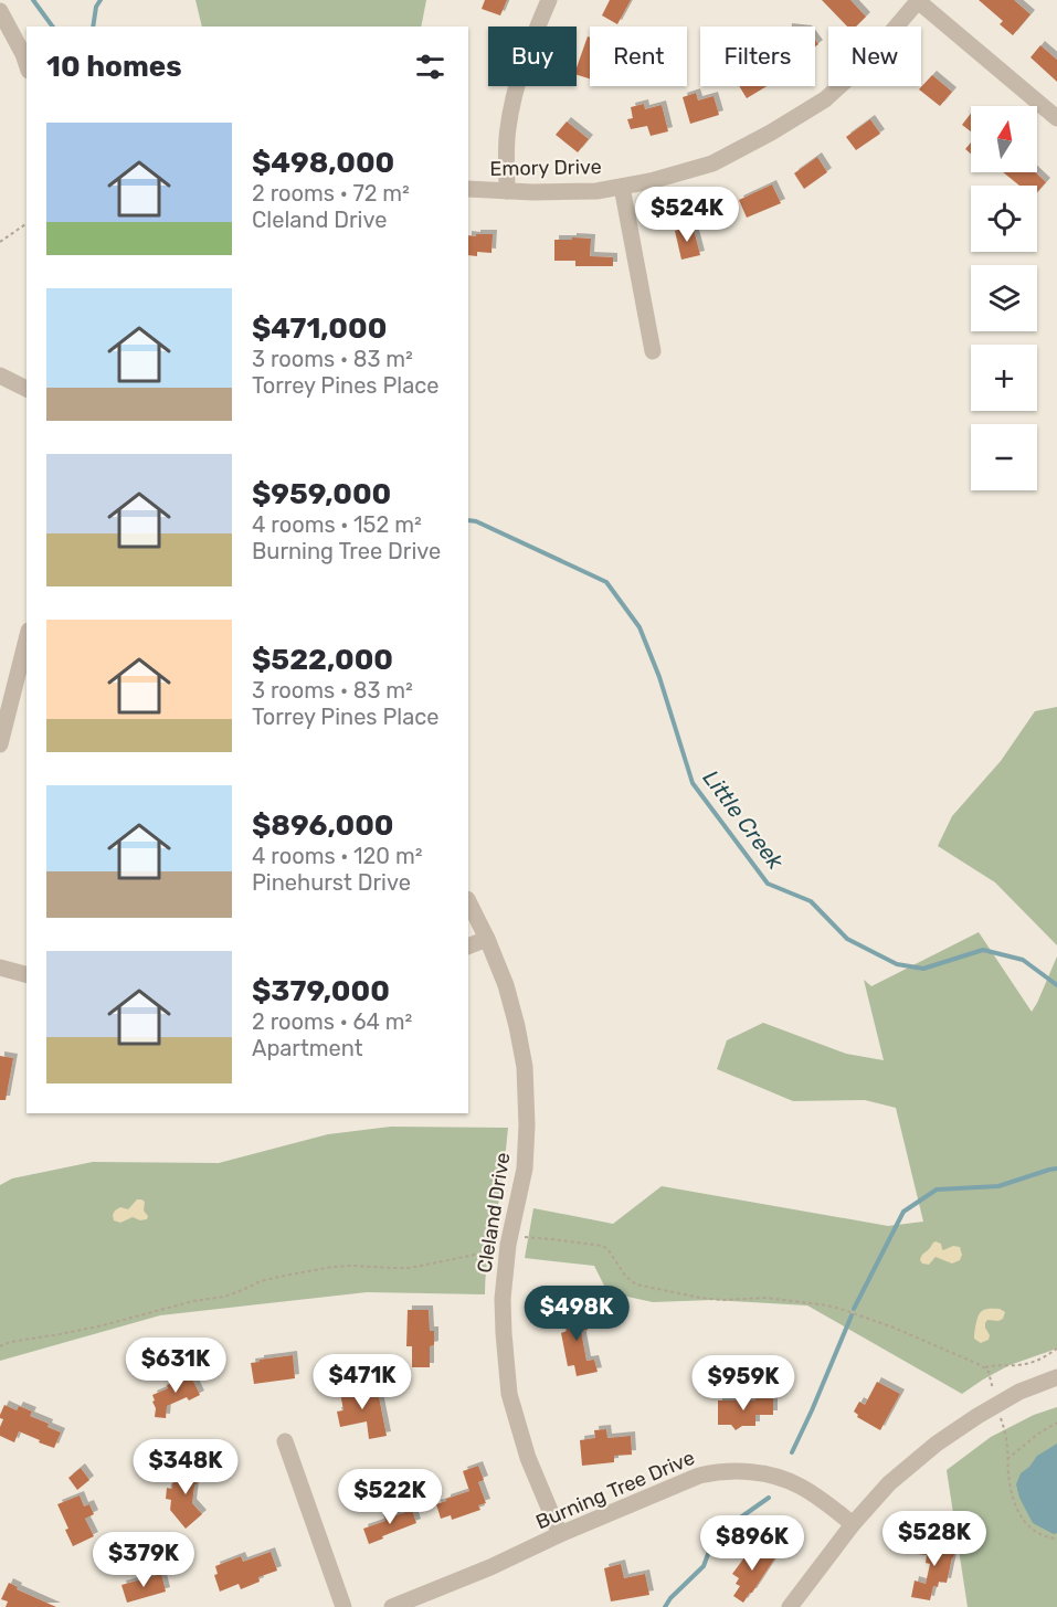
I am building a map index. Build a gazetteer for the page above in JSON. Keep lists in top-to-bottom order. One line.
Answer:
{"streets":{"street":["Emory Drive","Cleland Drive","Burning Tree Drive"]},"crossings":[["Cleland Drive","Burning Tree Drive"]],"water":["Little Creek"],"north":"top","page":{"chip":["Buy","Rent","Filters","New"],"heading":"10 homes","map_buttons":["+","−"],"list":[{"name":"$498,000","note":"2 rooms · 72 m² · Cleland Drive"},{"name":"$471,000","note":"3 rooms · 83 m² · Torrey Pines Place"},{"name":"$959,000","note":"4 rooms · 152 m² · Burning Tree Drive"},{"name":"$522,000","note":"3 rooms · 83 m² · Torrey Pines Place"},{"name":"$896,000","note":"4 rooms · 120 m² · Pinehurst Drive"},{"name":"$379,000","note":"2 rooms · 64 m² · Apartment"}],"price":["$524K","$498K","$631K","$471K","$959K","$348K","$522K","$528K","$896K","$379K"]}}
